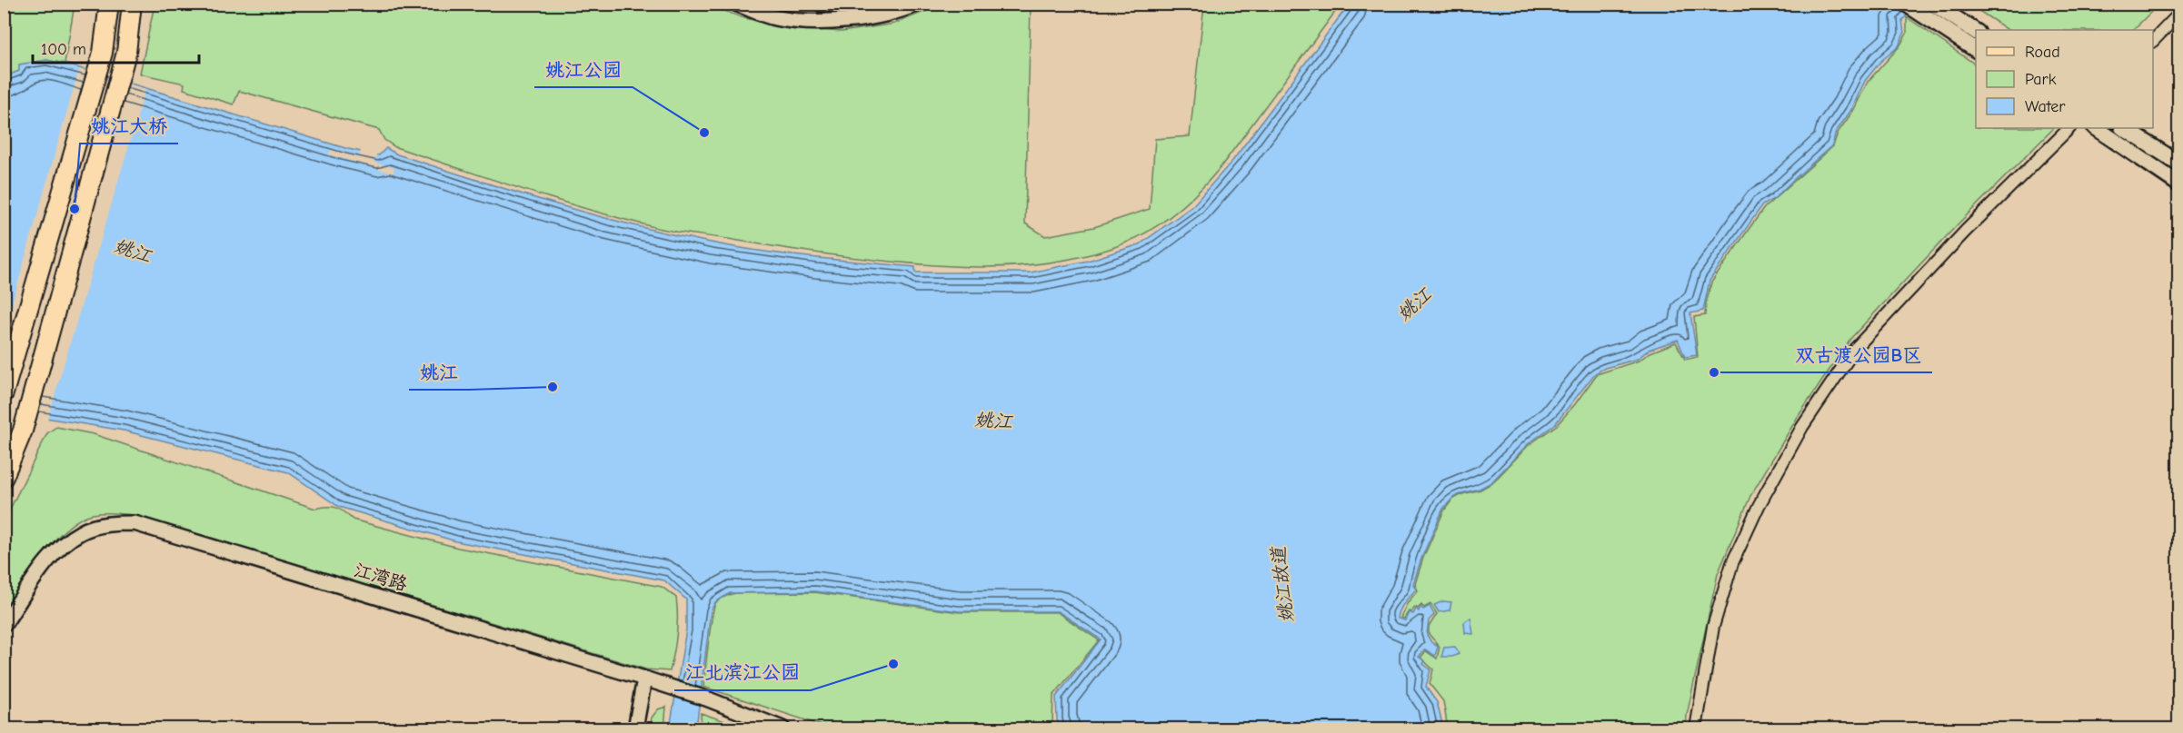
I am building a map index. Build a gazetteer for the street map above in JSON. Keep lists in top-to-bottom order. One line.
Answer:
{"streets":{"street":["江湾路"]},"water":["姚江","姚江故道"],"places":["姚江公园","姚江大桥","双古渡公园B区","姚江","江北滨江公园"],"legend":["Road","Park","Water"],"scale_bar":"100 m"}
